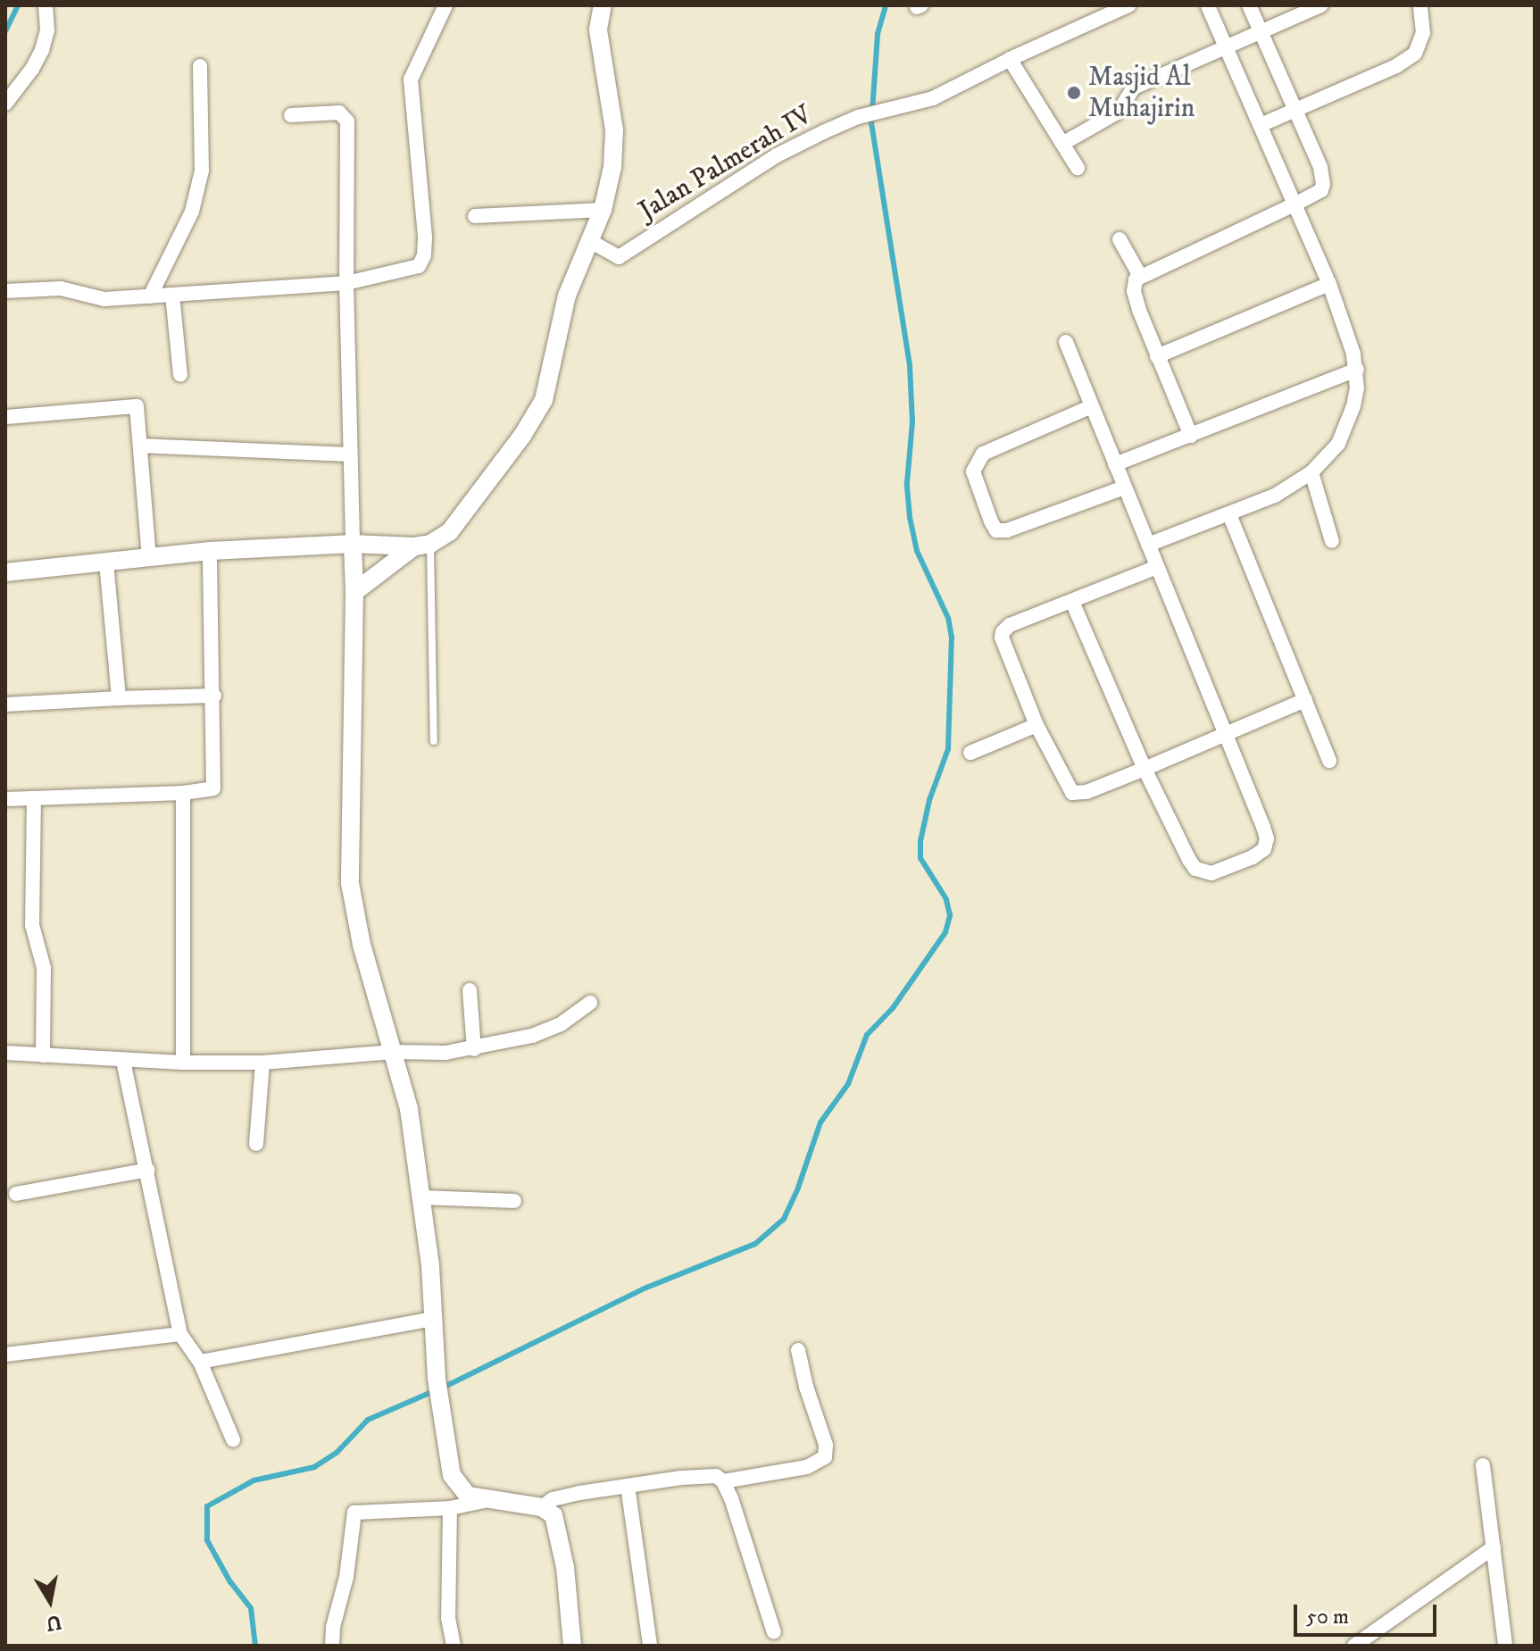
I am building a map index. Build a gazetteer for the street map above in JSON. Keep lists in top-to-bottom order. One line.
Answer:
{"streets":{"street":["Jalan Palmerah IV"]},"places":["Masjid Al Muhajirin"],"scale_bar":"50 m","north":"bottom"}
